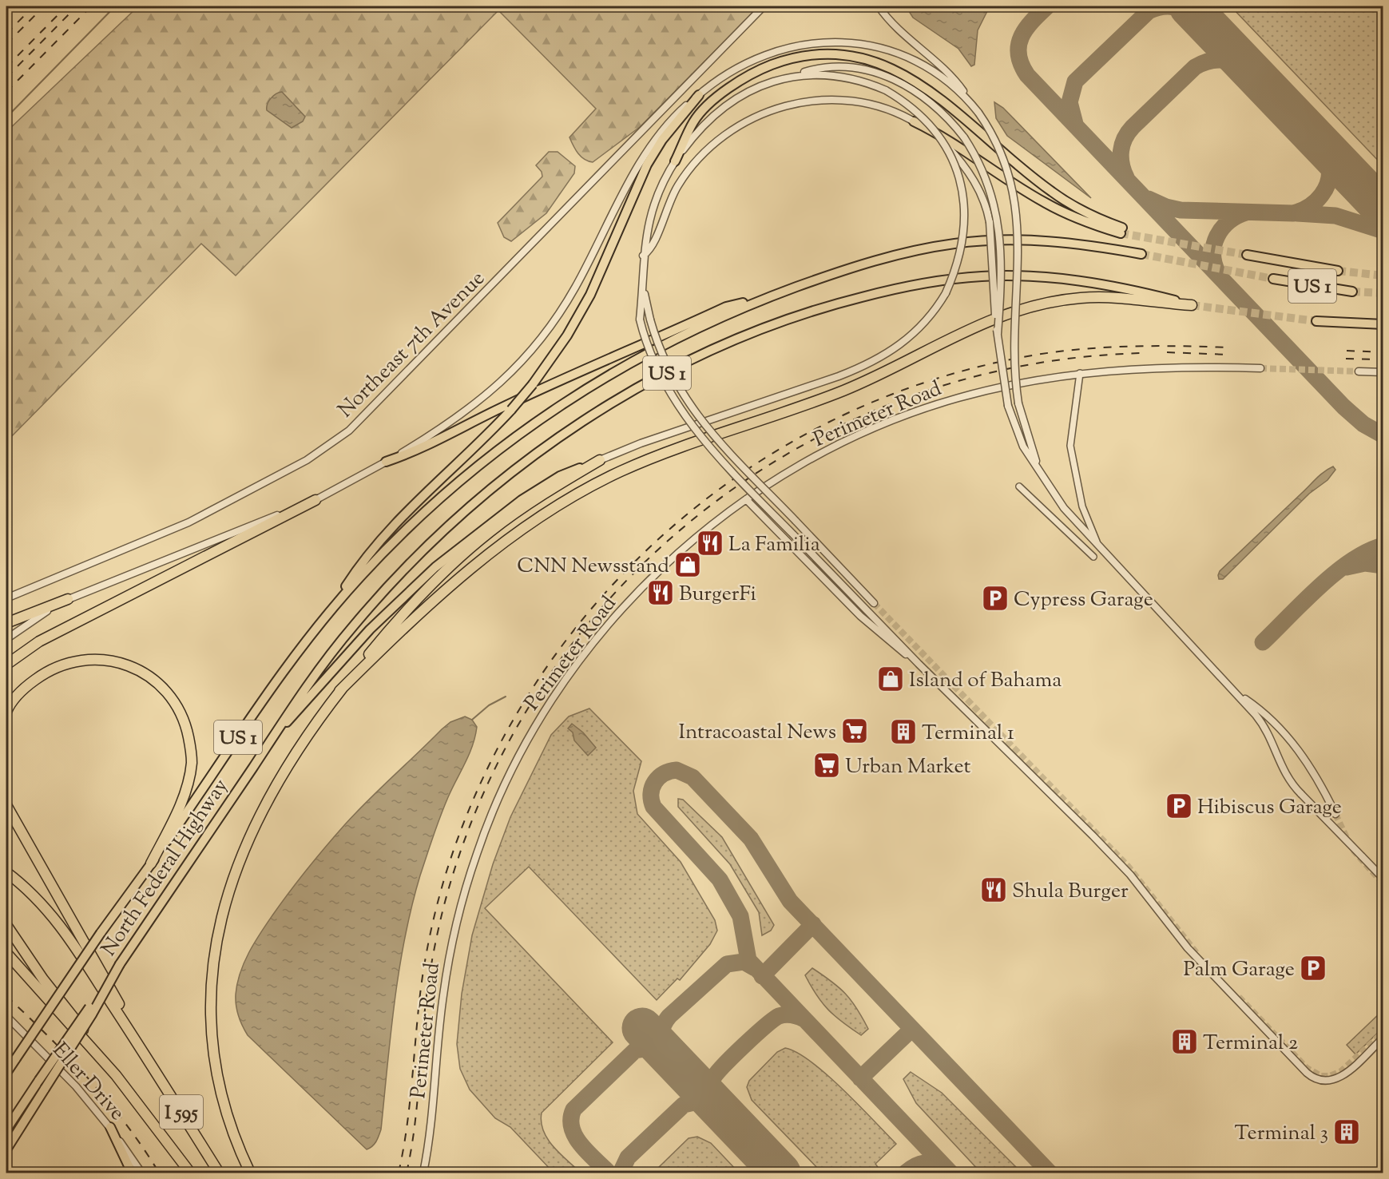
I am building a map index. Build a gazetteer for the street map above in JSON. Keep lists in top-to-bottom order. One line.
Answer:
{"streets":{"highway":["I 595"],"main road":["US 1","North Federal Highway"],"street":["Northeast 7th Avenue","Perimeter Road","Eller Drive"]},"places":{"restaurant":["La Familia","BurgerFi","Shula Burger"],"shop":["CNN Newsstand","Island of Bahama"],"parking":["Cypress Garage","Hibiscus Garage","Palm Garage"],"supermarket":["Intracoastal News","Urban Market"],"building":["Terminal 1","Terminal 2","Terminal 3"]}}
